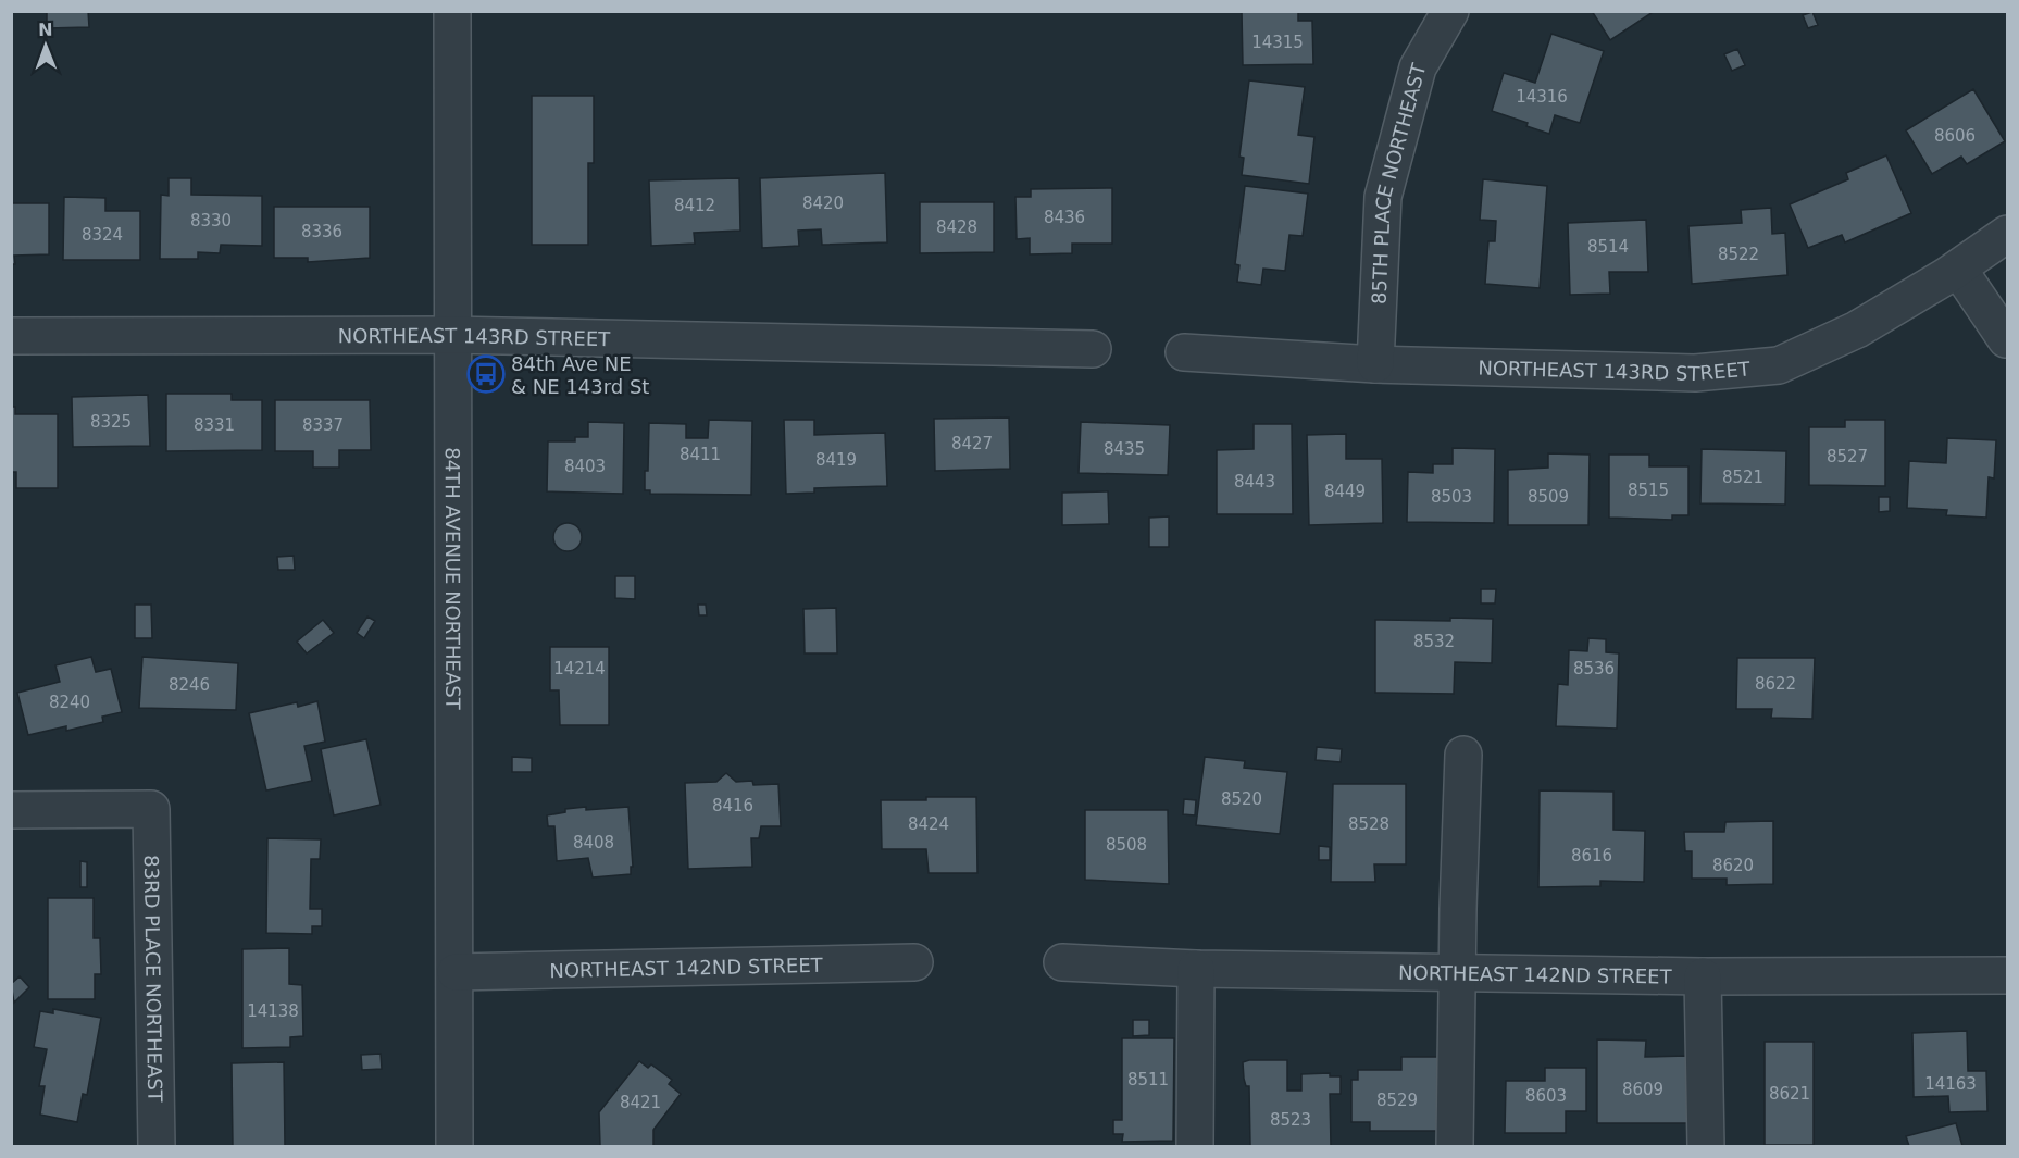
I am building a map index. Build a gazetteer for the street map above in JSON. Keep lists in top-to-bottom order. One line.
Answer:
{"streets":{"street":["85TH PLACE NORTHEAST","NORTHEAST 143RD STREET","84TH AVENUE NORTHEAST","NORTHEAST 142ND STREET","83RD PLACE NORTHEAST"]},"crossings":[["85TH PLACE NORTHEAST","NORTHEAST 143RD STREET"],["NORTHEAST 143RD STREET","84TH AVENUE NORTHEAST"],["84TH AVENUE NORTHEAST","NORTHEAST 142ND STREET"]],"places":{"bus stop":["84th Ave NE & NE 143rd St"]},"house_numbers":["14315","14316","8606","8420","8412","8436","8330","8428","8336","8324","8514","8522","8325","8331","8337","8427","8435","8411","8527","8419","8403","8521","8443","8515","8449","8503","8509","8532","14214","8536","8622","8246","8240","8520","8416","8424","8528","8408","8508","8616","8620","14138","8511","14163","8609","8621","8603","8529","8421","8523"],"north":"top"}
